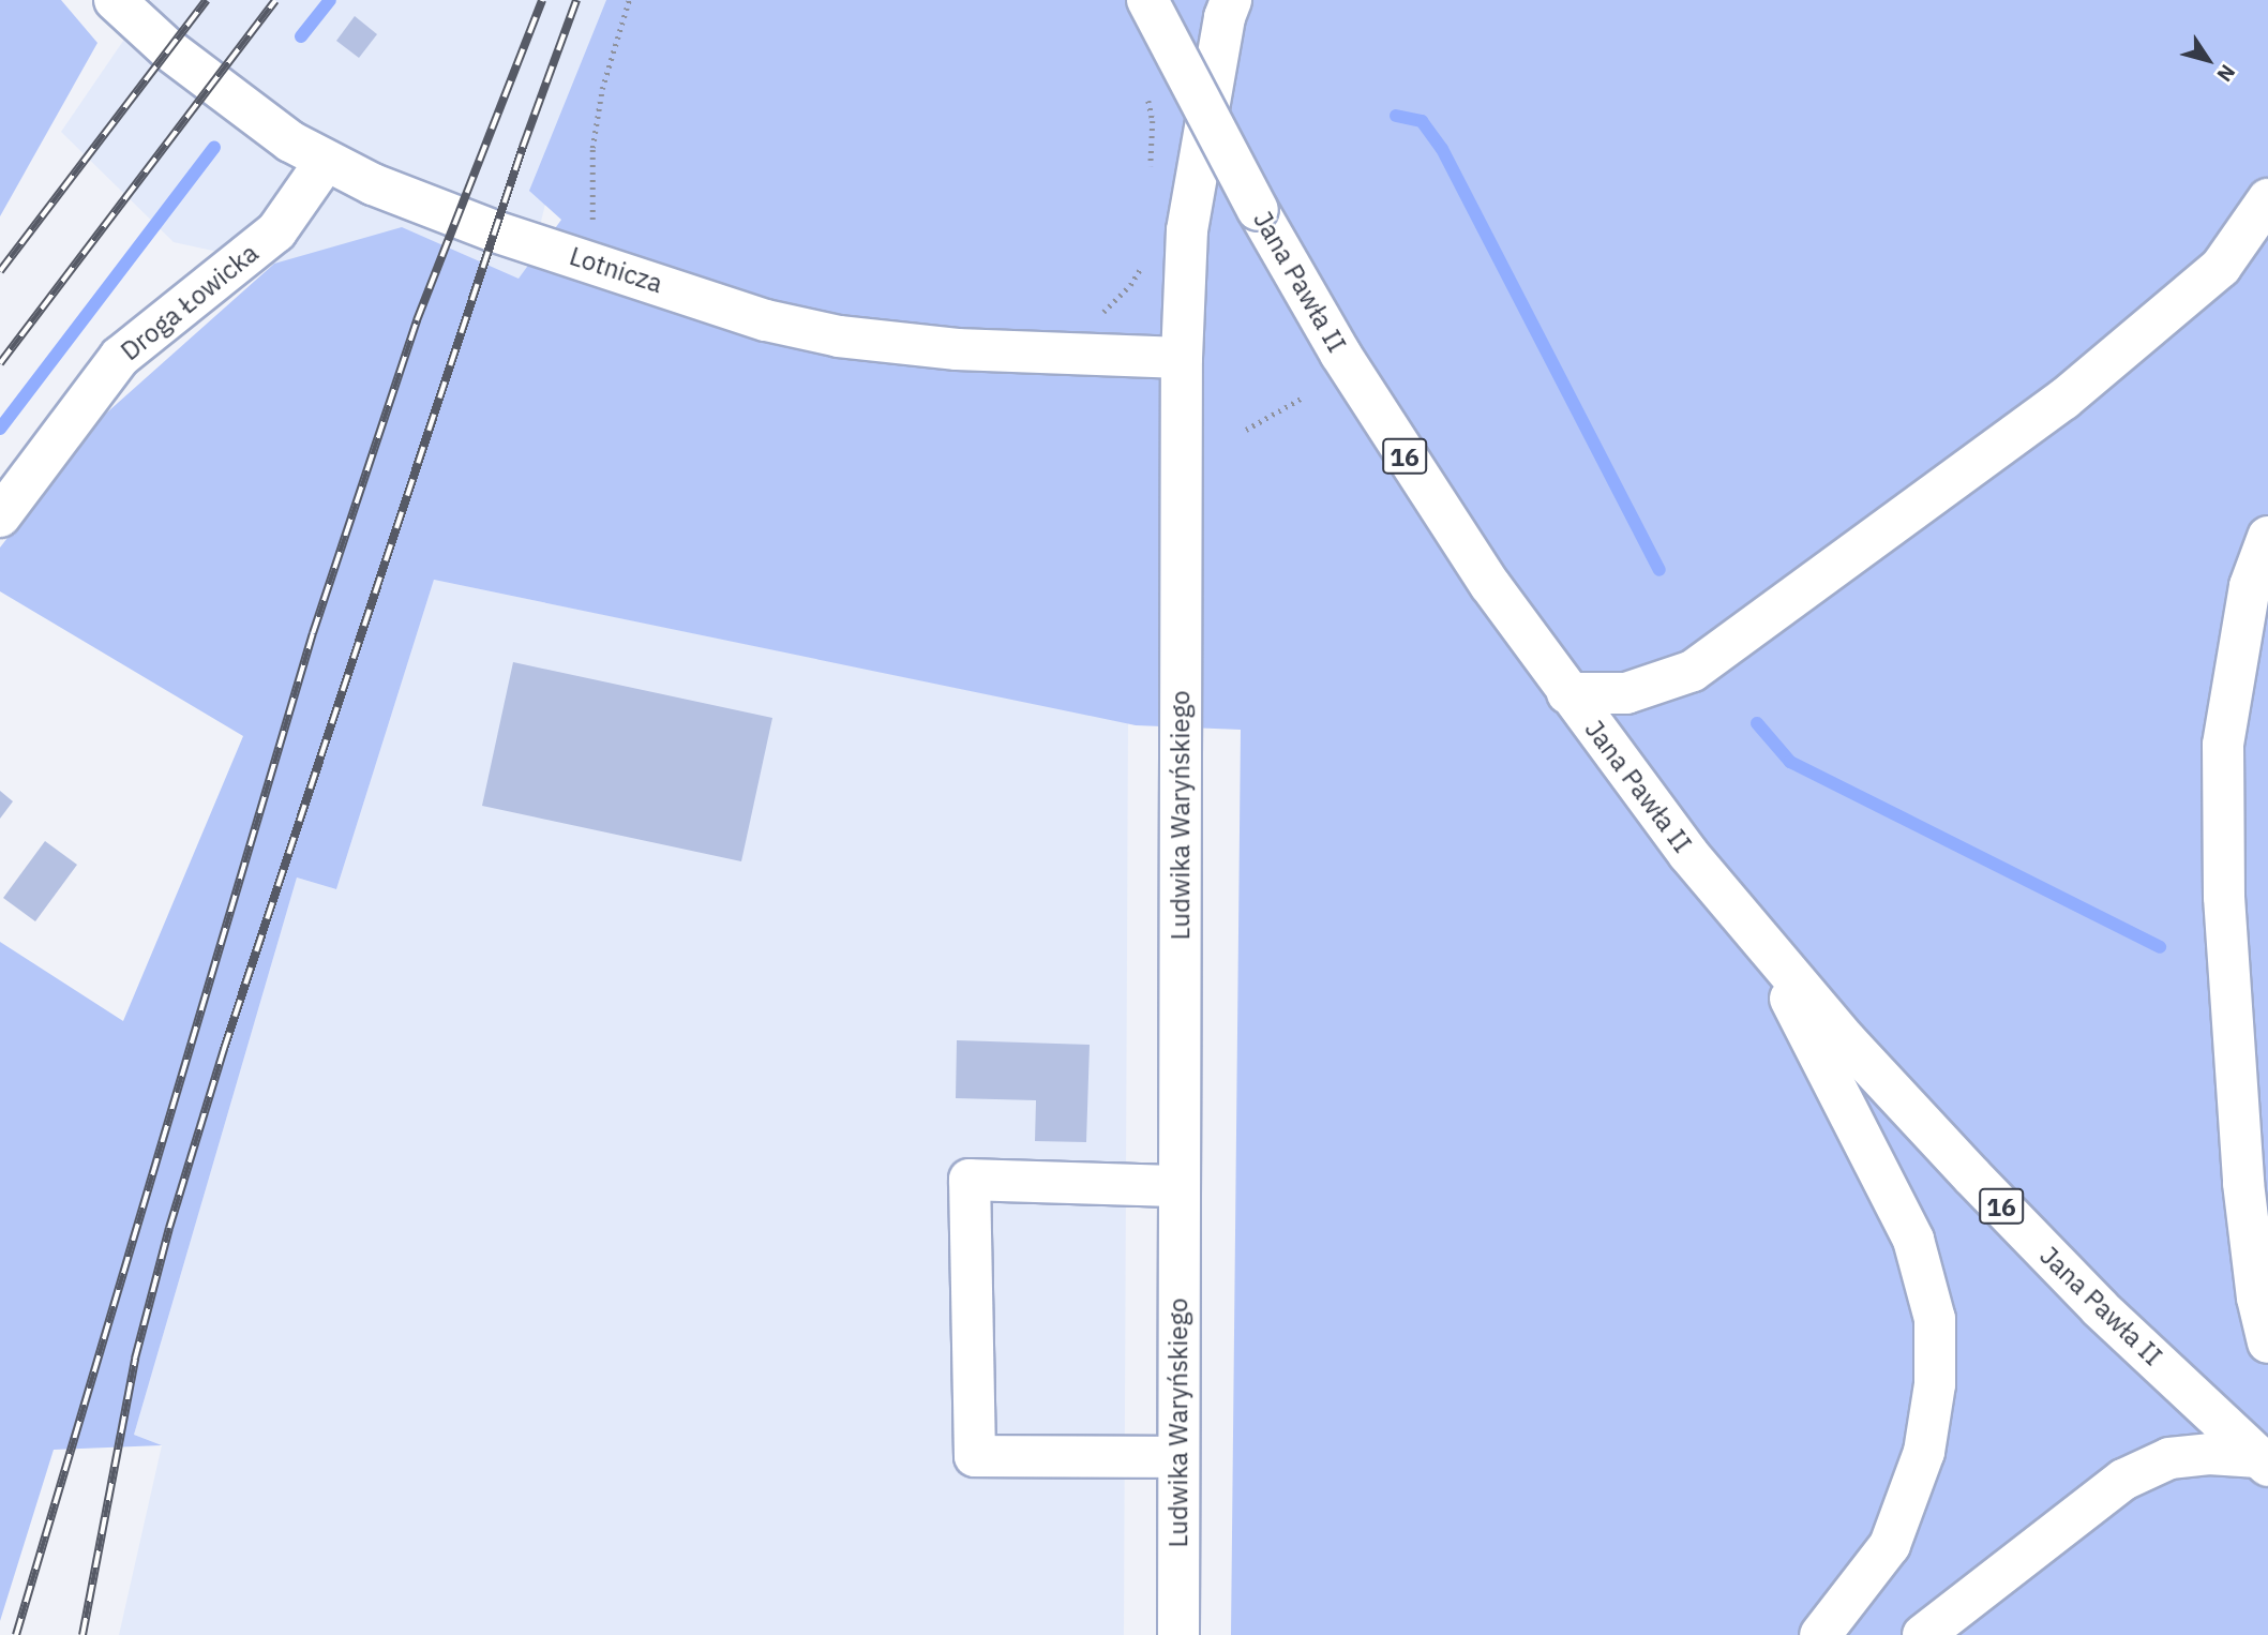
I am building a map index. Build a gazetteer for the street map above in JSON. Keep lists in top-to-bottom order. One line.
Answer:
{"streets":{"main road":["Lotnicza","Jana Pawła II","Droga Łowicka","16","Ludwika Waryńskiego"]},"crossings":[["Lotnicza","Droga Łowicka"],["Lotnicza","Ludwika Waryńskiego"]],"north":"bottom right"}
